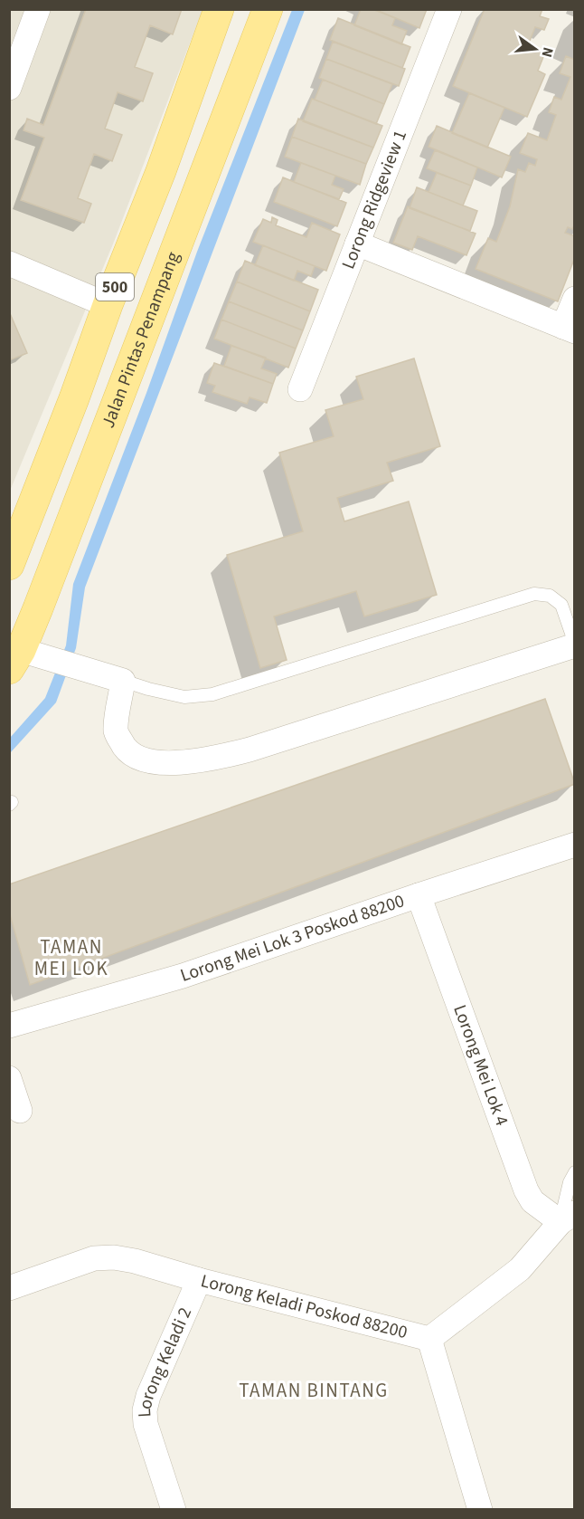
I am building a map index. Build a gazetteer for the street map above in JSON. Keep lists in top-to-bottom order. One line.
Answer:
{"streets":{"main road":["500","Jalan Pintas Penampang"],"street":["Lorong Ridgeview 1","Lorong Mei Lok 3 Poskod 88200","Lorong Mei Lok 4","Lorong Keladi Poskod 88200","Lorong Keladi 2"]},"crossings":[["Lorong Mei Lok 3 Poskod 88200","Lorong Mei Lok 4"],["Lorong Mei Lok 4","Lorong Keladi Poskod 88200"],["Lorong Keladi Poskod 88200","Lorong Keladi 2"]],"districts":["TAMAN MEI LOK","TAMAN BINTANG"],"north":"right"}
